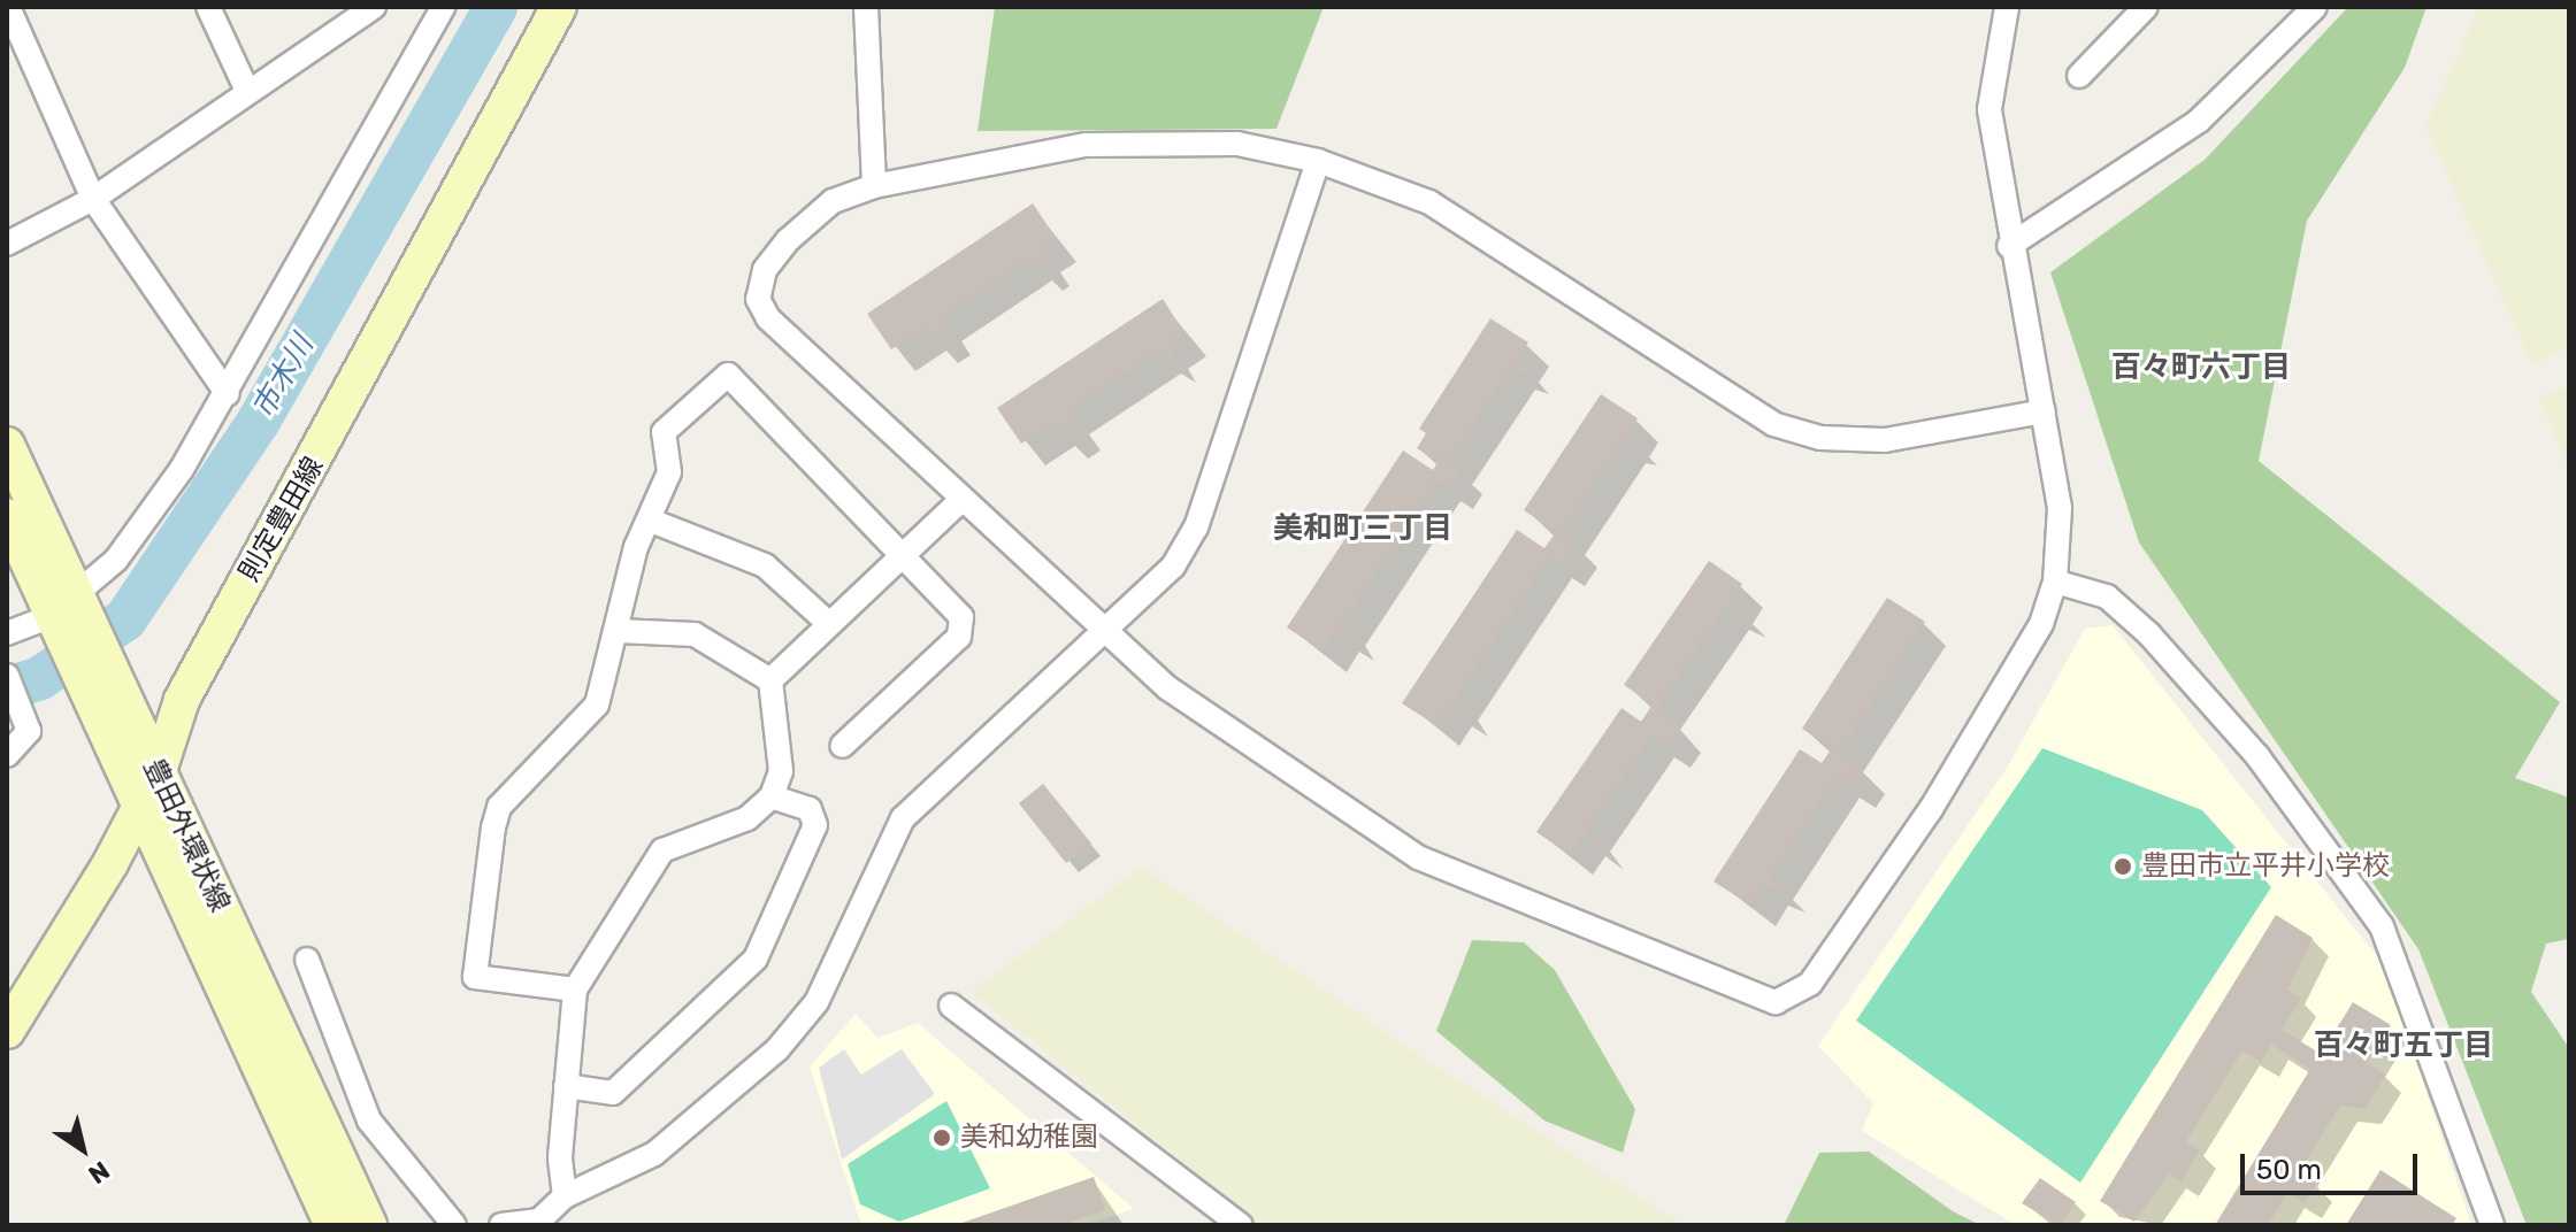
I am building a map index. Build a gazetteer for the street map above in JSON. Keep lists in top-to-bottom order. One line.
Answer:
{"streets":{"street":["則定豊田線","豊田外環状線"]},"crossings":[["則定豊田線","豊田外環状線"]],"districts":["百々町六丁目","美和町三丁目","百々町五丁目"],"water":["市木川"],"places":["豊田市立平井小学校","美和幼稚園"],"scale_bar":"50 m","north":"bottom right"}
